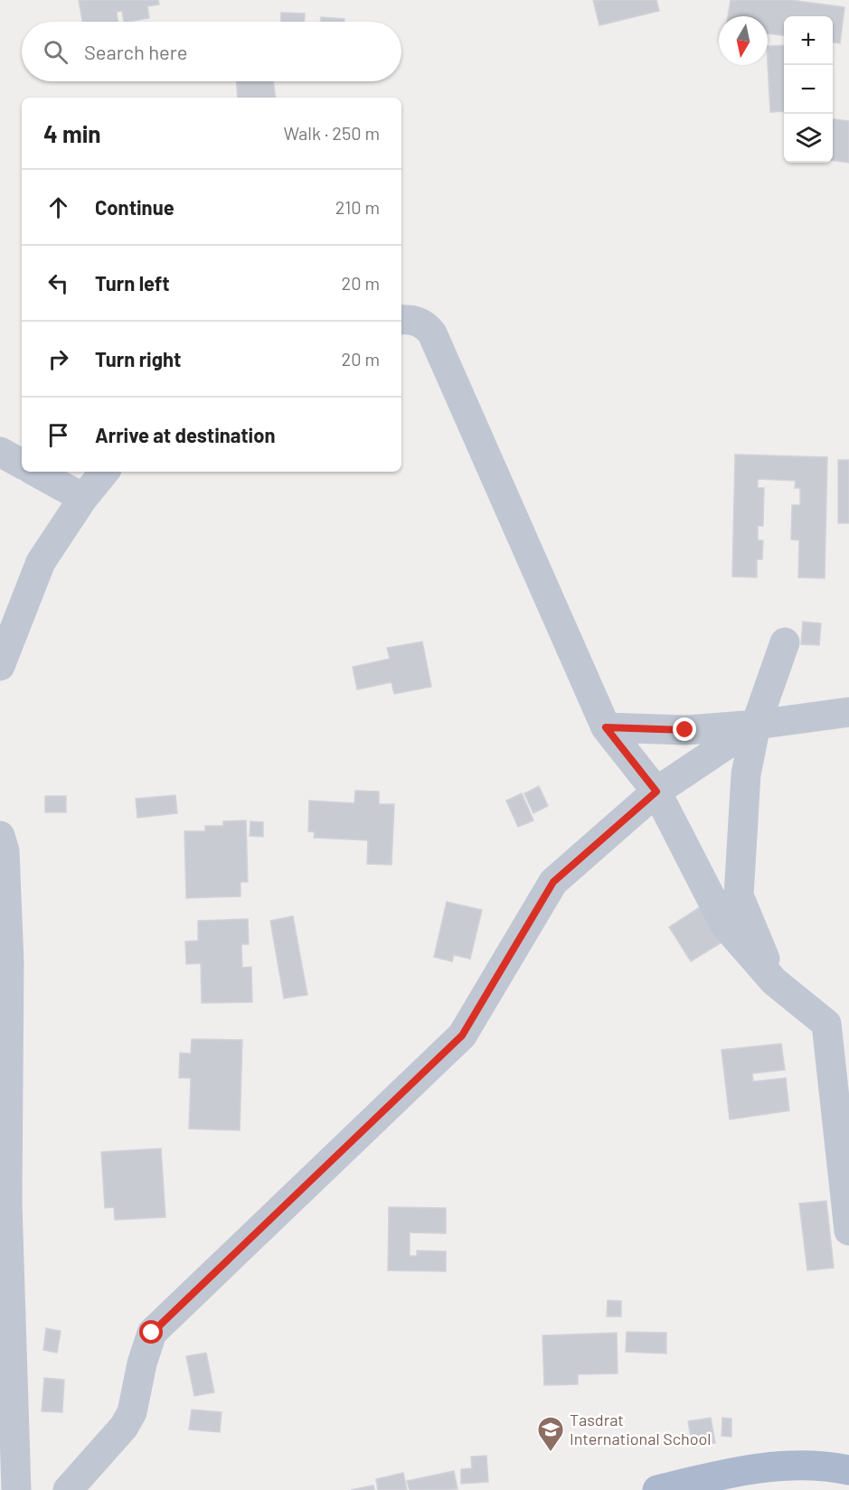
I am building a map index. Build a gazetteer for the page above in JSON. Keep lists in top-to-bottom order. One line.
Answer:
{"places":{"school or university":["Tasdrat International School"]},"north":"bottom","page":{"map_buttons":["+","−"],"search":"Search here","heading":["4 min","Walk · 250 m"],"list":[["Continue","210 m"],["Turn left","20 m"],["Turn right","20 m"],"Arrive at destination"]}}
